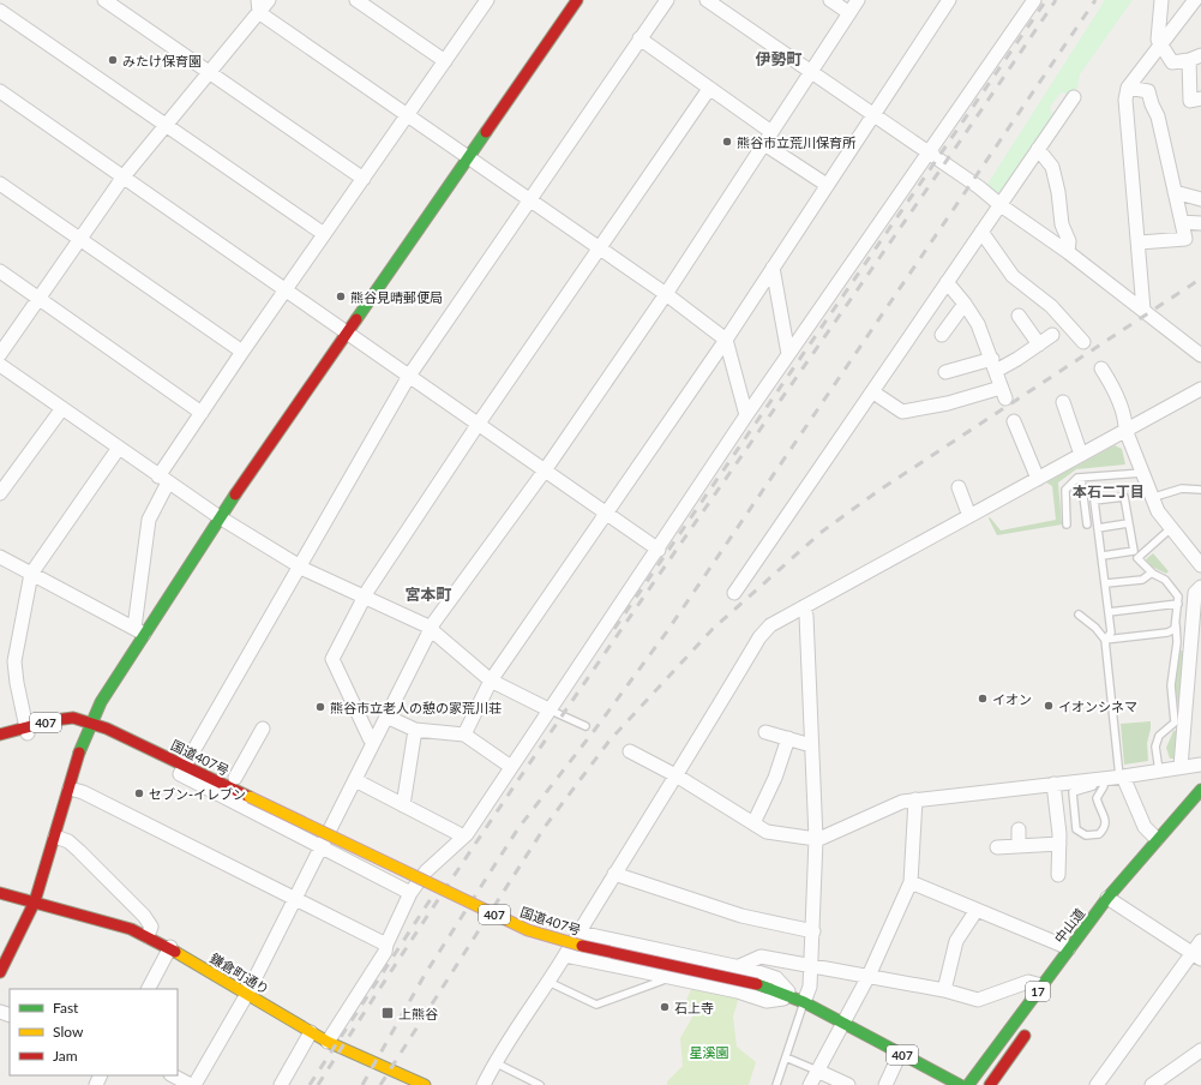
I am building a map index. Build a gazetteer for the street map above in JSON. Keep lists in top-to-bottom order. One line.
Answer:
{"streets":{"main road":["407","国道407号","中山道","鎌倉町通り","17"]},"crossings":[["407","国道407号"]],"districts":["伊勢町","本石二丁目","宮本町"],"parks":["星溪園"],"places":{"other":["みたけ保育園","熊谷市立荒川保育所","熊谷見晴郵便局","イオン","イオンシネマ","熊谷市立老人の憩の家荒川荘","セブン-イレブン","石上寺"],"transit":["上熊谷"]},"legend":["Fast","Slow","Jam"]}
